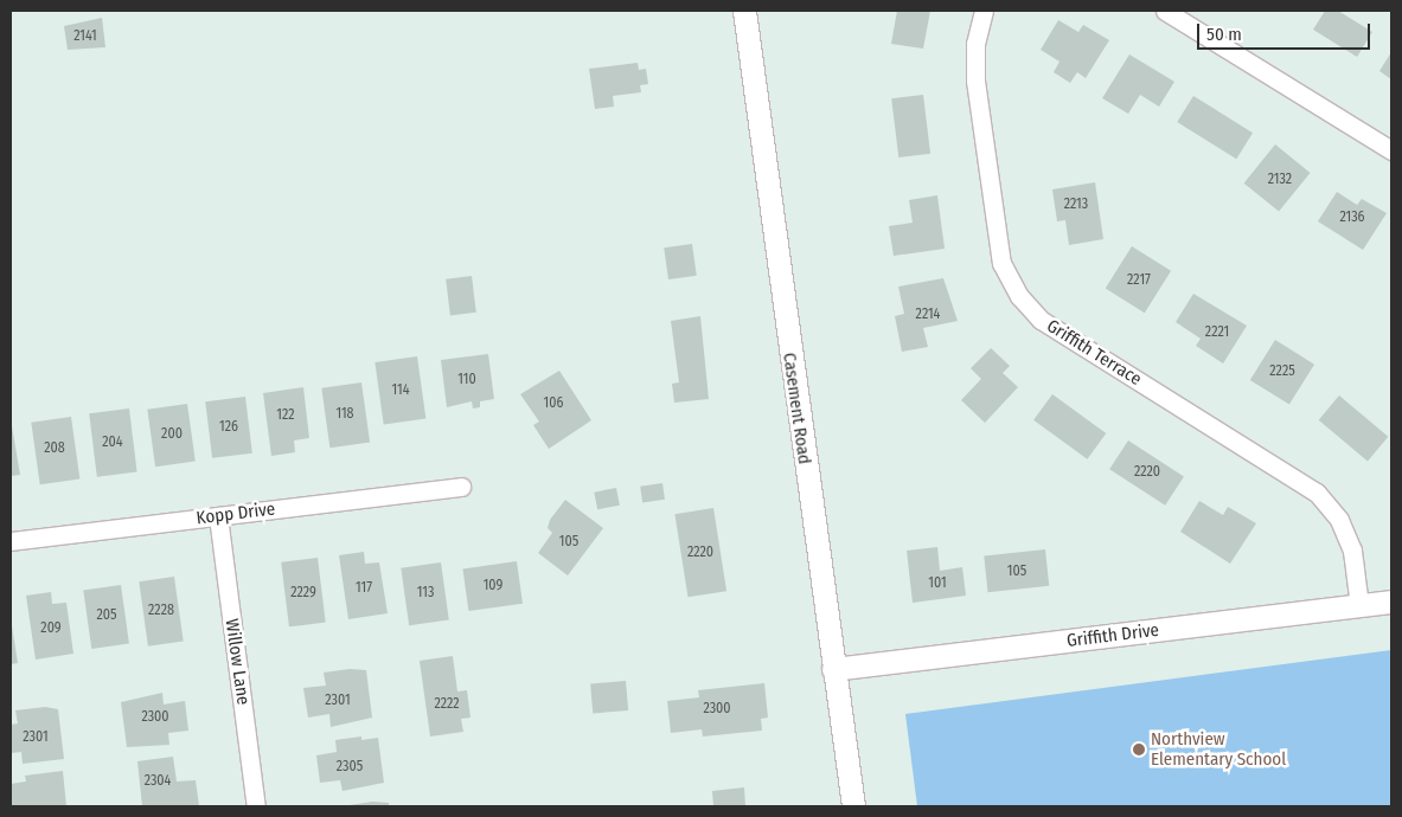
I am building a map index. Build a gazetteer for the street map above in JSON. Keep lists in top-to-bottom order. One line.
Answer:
{"streets":{"street":["Griffith Terrace","Casement Road","Kopp Drive","Griffith Drive","Willow Lane"]},"crossings":[["Griffith Terrace","Griffith Drive"],["Casement Road","Griffith Drive"],["Kopp Drive","Willow Lane"]],"places":["Northview Elementary School"],"house_numbers":["2141","2132","2213","2136","2217","2214","2221","2225","110","114","106","118","122","126","200","204","208","2220","105","2220","105","101","109","117","2229","113","2228","205","209","2301","2222","2300","2300","2301","2305","2304"],"scale_bar":"50 m"}
